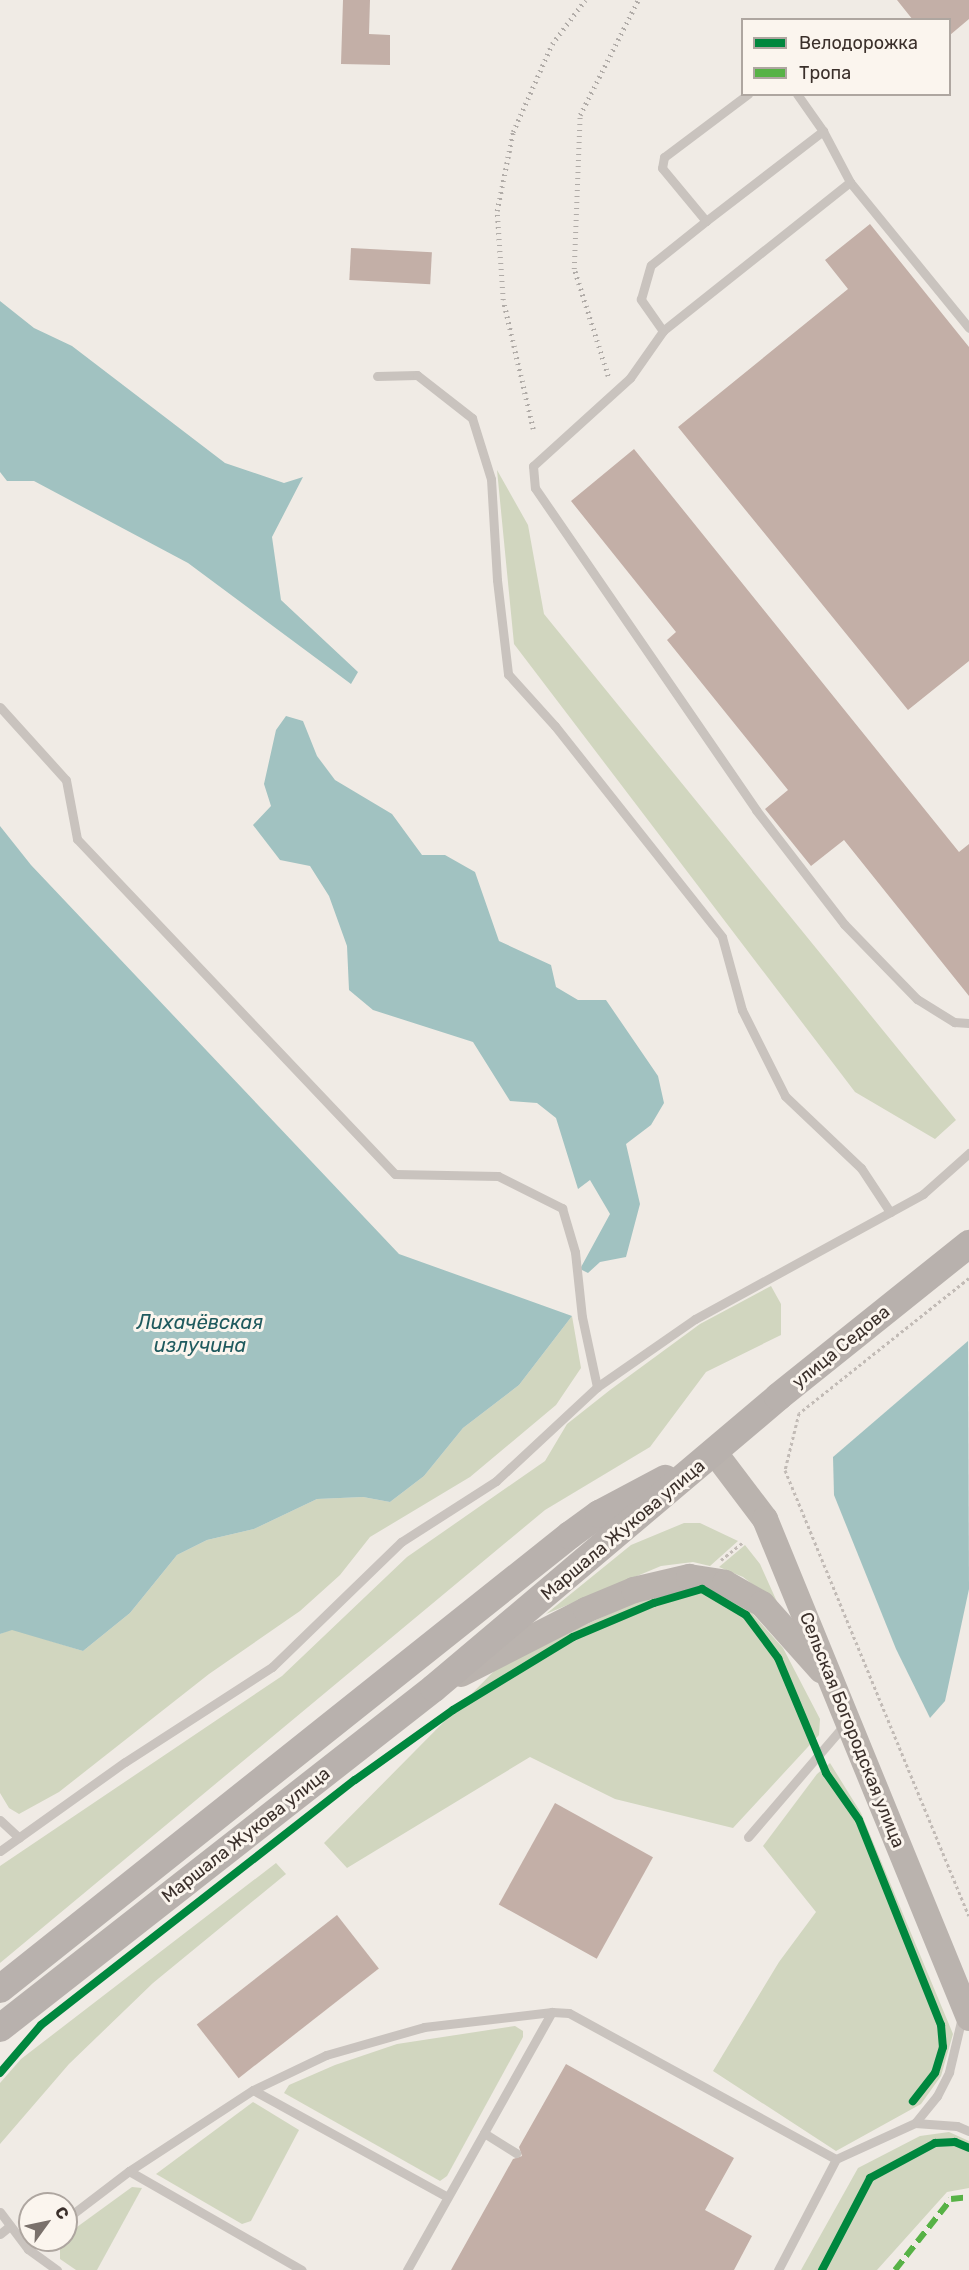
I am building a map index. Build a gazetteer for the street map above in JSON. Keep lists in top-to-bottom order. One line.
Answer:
{"streets":{"main road":["улица Седова","Маршала Жукова улица","Сельская Богородская улица"]},"crossings":[["улица Седова","Маршала Жукова улица"],["улица Седова","Сельская Богородская улица"],["Маршала Жукова улица","Сельская Богородская улица"]],"water":["Лихачёвская излучина"],"legend":["Велодорожка","Тропа"],"north":"top right"}
